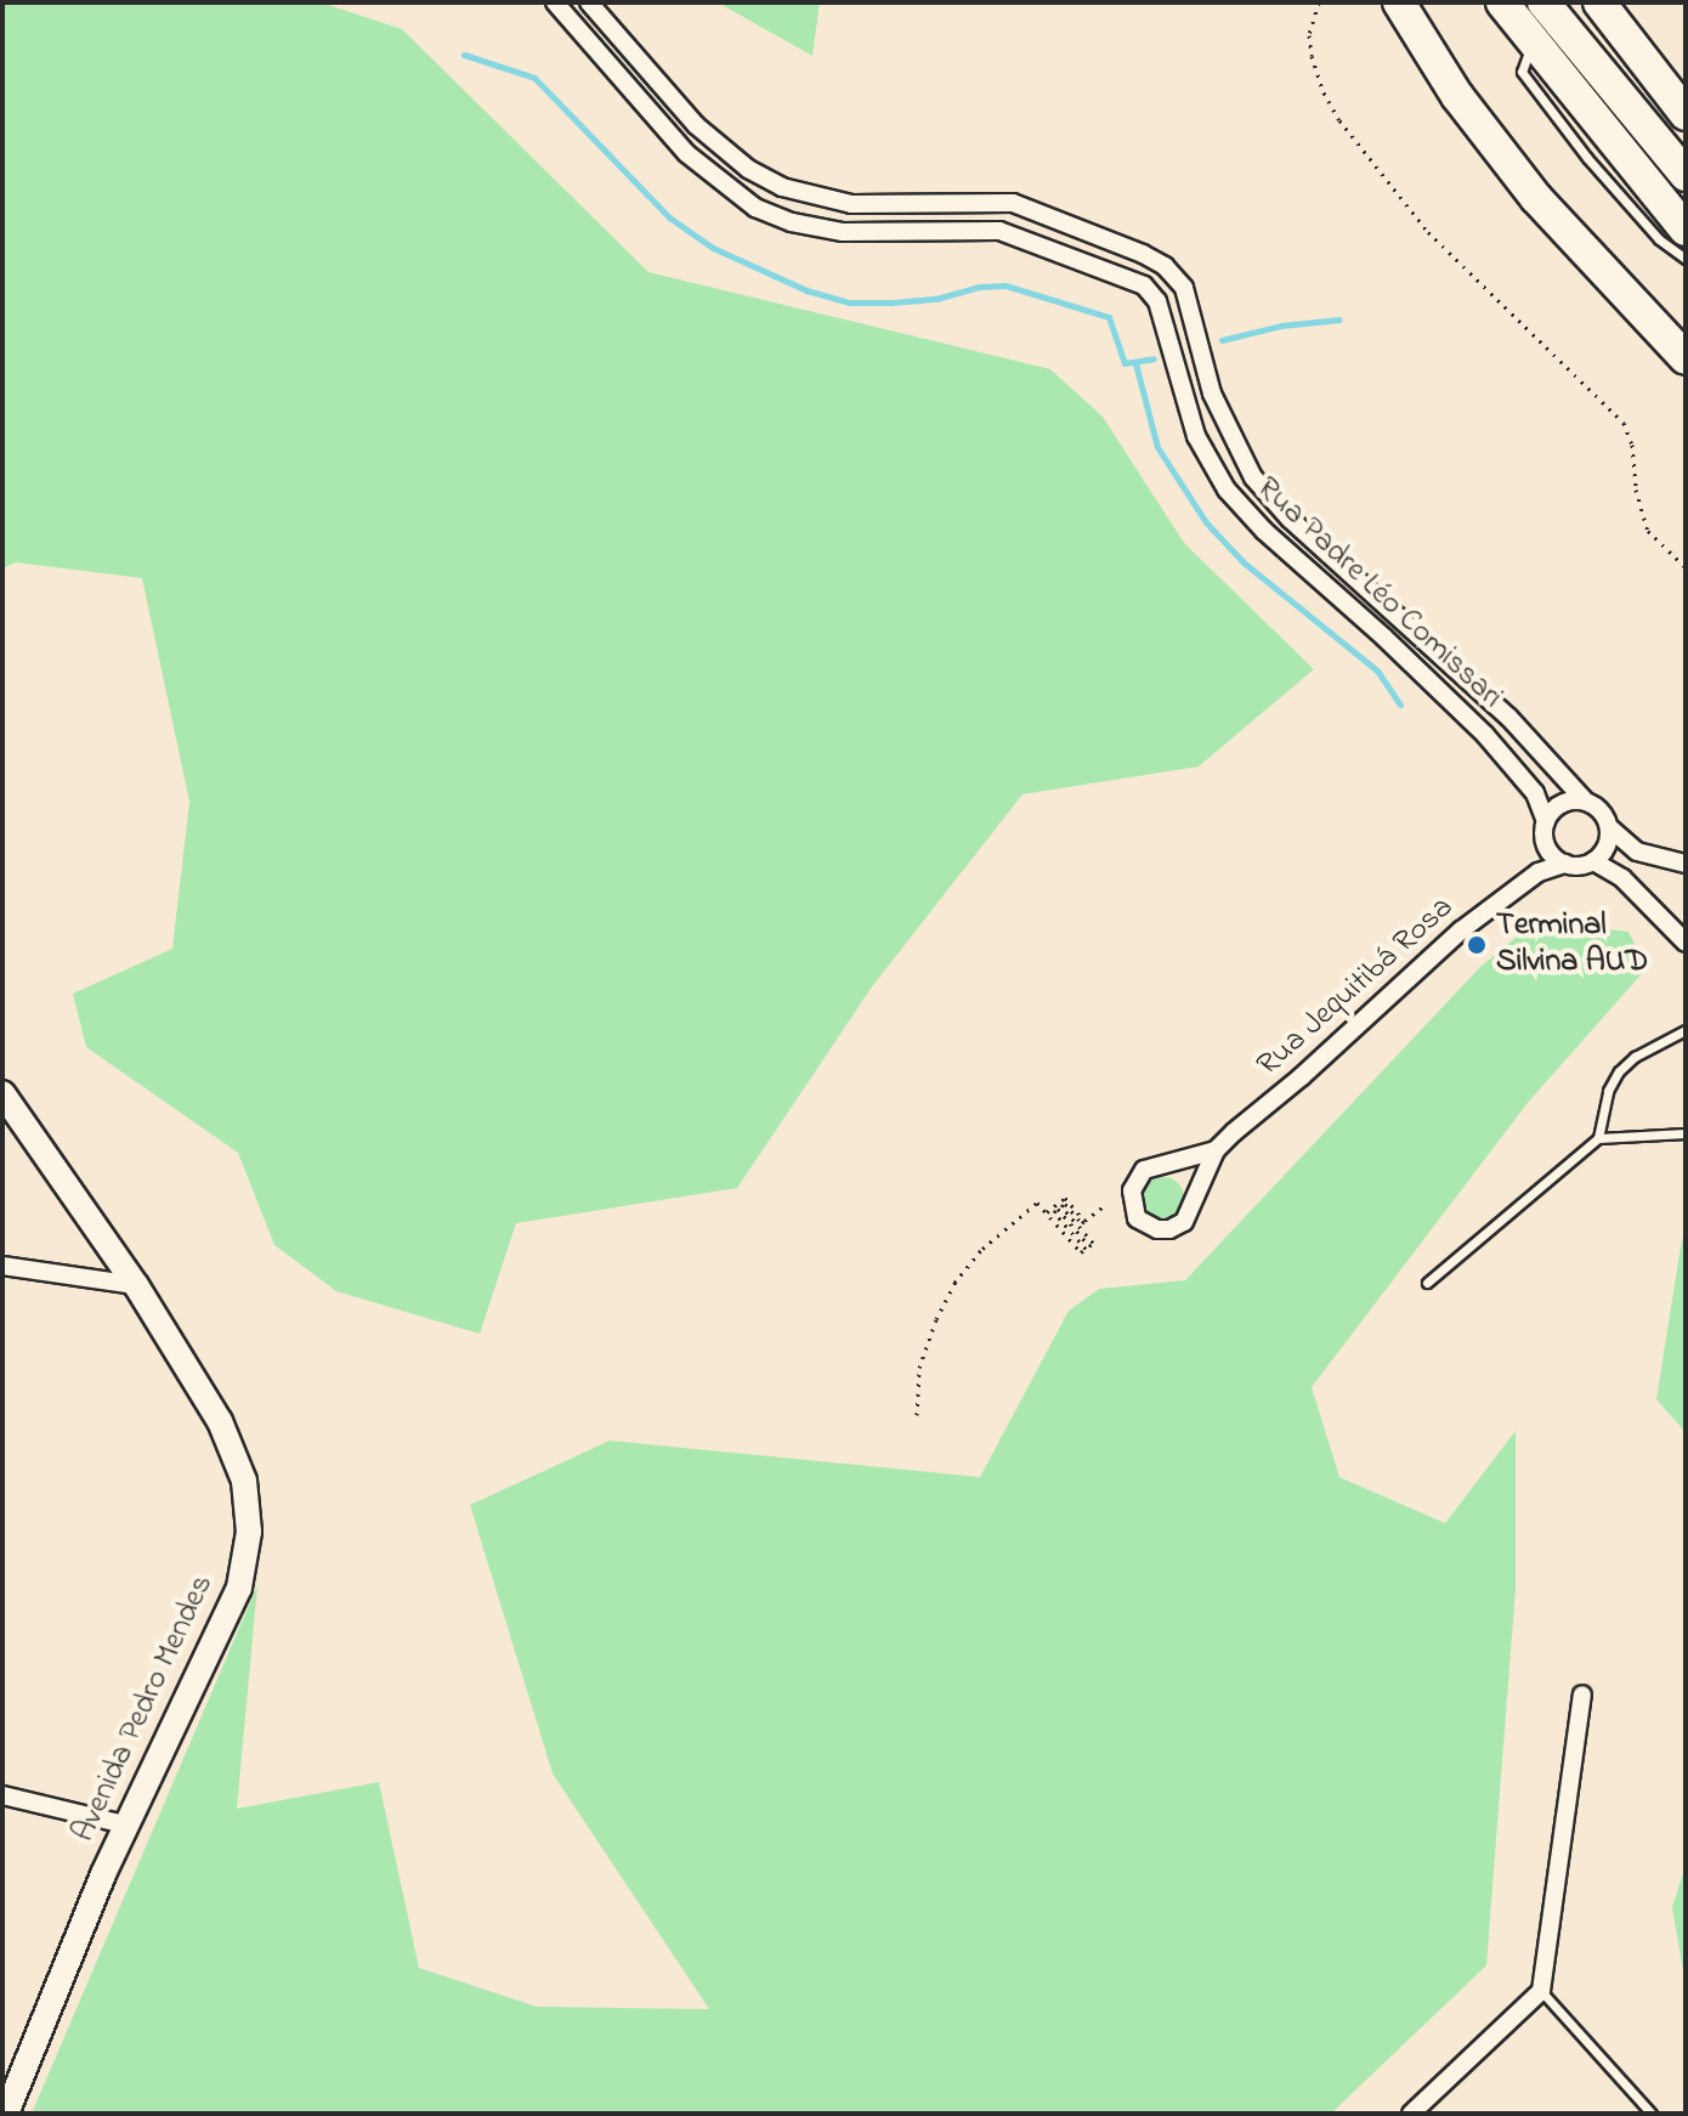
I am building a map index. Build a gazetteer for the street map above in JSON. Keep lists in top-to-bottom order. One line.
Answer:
{"streets":{"street":["Rua Padre Léo Comissari","Rua Jequitibá Rosa","Avenida Pedro Mendes"]},"crossings":[["Rua Padre Léo Comissari","Rua Jequitibá Rosa"]],"places":["Terminal Silvina AUD"]}
